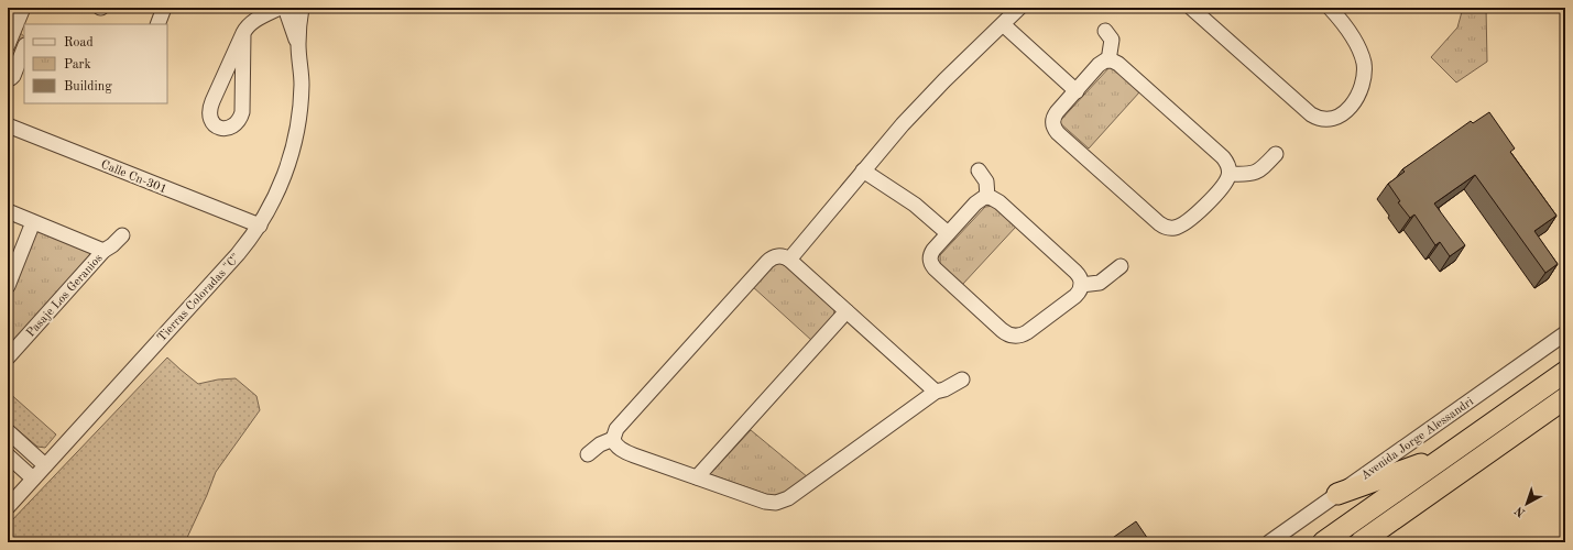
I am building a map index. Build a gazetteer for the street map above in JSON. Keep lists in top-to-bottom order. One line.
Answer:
{"streets":{"street":["Calle Cn-301","Pasaje Los Geranios","Tierras Coloradas \"C\"","Avenida Jorge Alessandri"]},"crossings":[["Calle Cn-301","Tierras Coloradas \"C\""]],"legend":["Road","Park","Building"],"north":"bottom left"}
